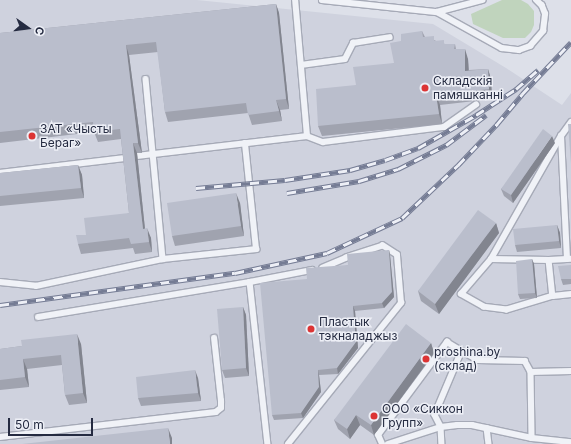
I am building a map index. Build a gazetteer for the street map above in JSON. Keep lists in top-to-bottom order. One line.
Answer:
{"places":["Складскія памяшканні","ЗАТ «Чысты Бераг»","Пластык тэкналаджыз","рroshina.by (склад)","ООО «Сиккон Групп»"],"scale_bar":"50 m","north":"right"}
